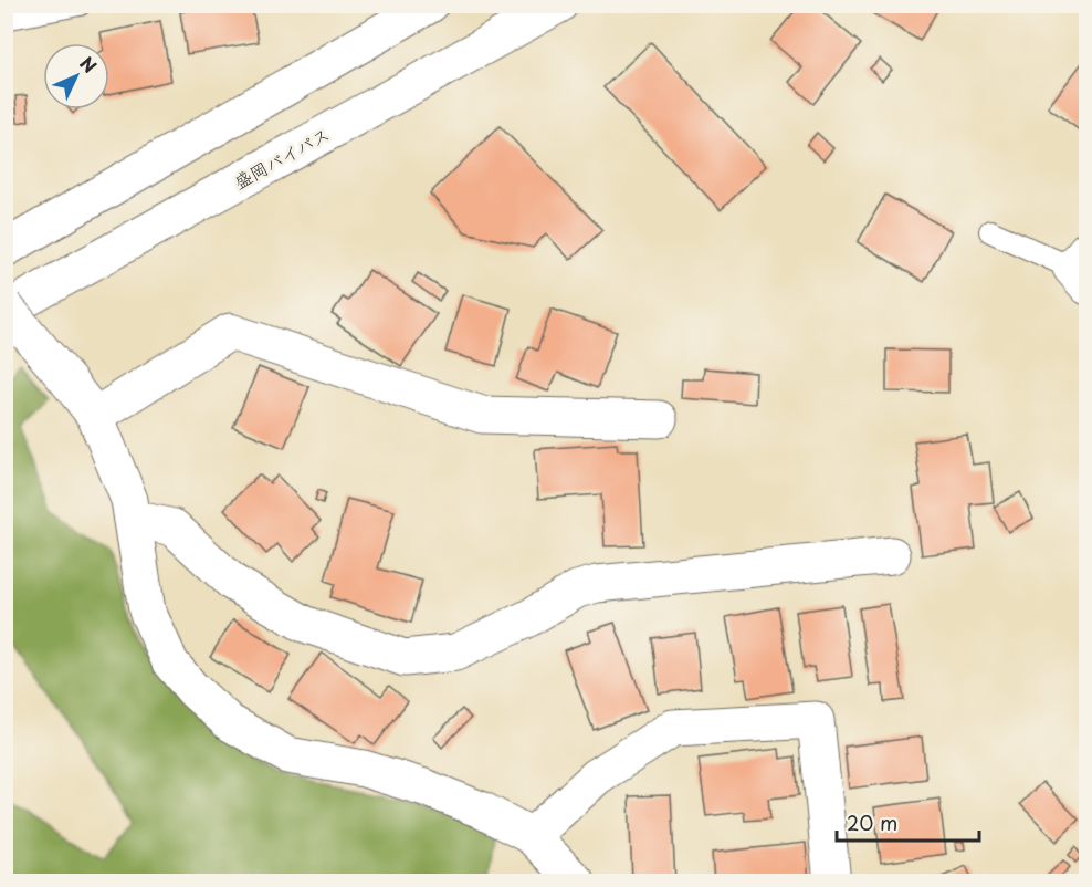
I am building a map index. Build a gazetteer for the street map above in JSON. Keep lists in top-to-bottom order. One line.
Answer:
{"streets":{"main road":["盛岡バイパス"]},"scale_bar":"20 m","north":"top right"}
